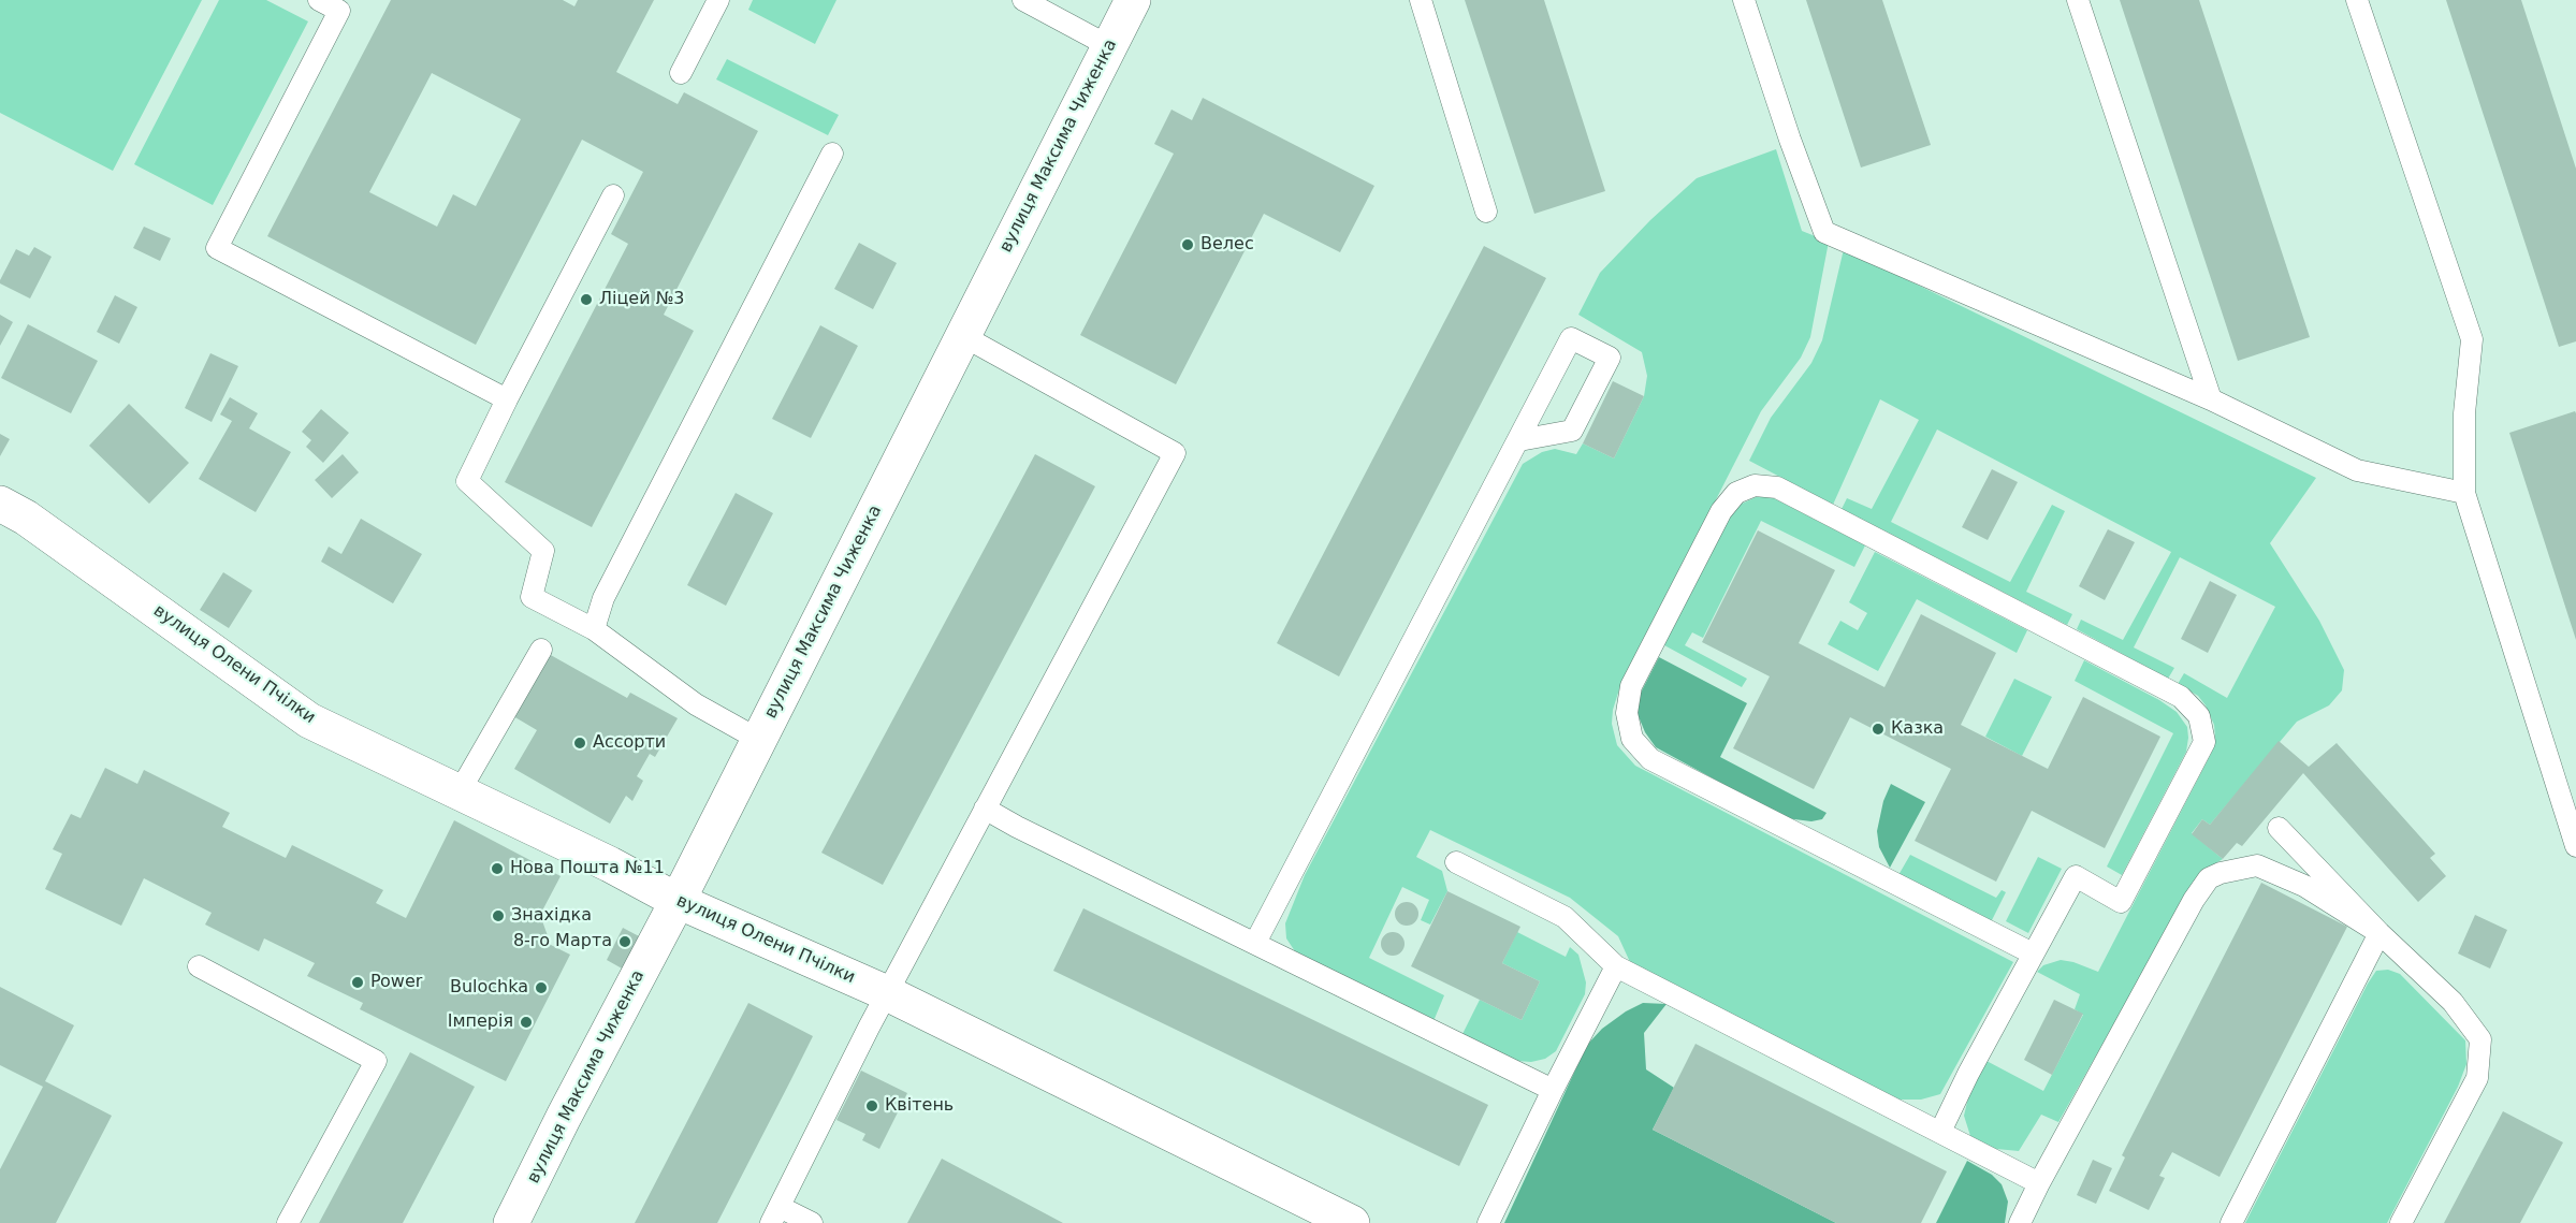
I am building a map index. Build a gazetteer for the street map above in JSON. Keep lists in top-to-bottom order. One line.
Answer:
{"streets":{"street":["вулиця Максима Чиженка","вулиця Олени Пчілки"]},"crossings":[["вулиця Максима Чиженка","вулиця Олени Пчілки"]],"places":["Велес","Ліцей №3","Казка","Ассорти","Нова Пошта №11","Знахідка","8-го Марта","Power","Bulochka","Імперія","Квітень"]}
